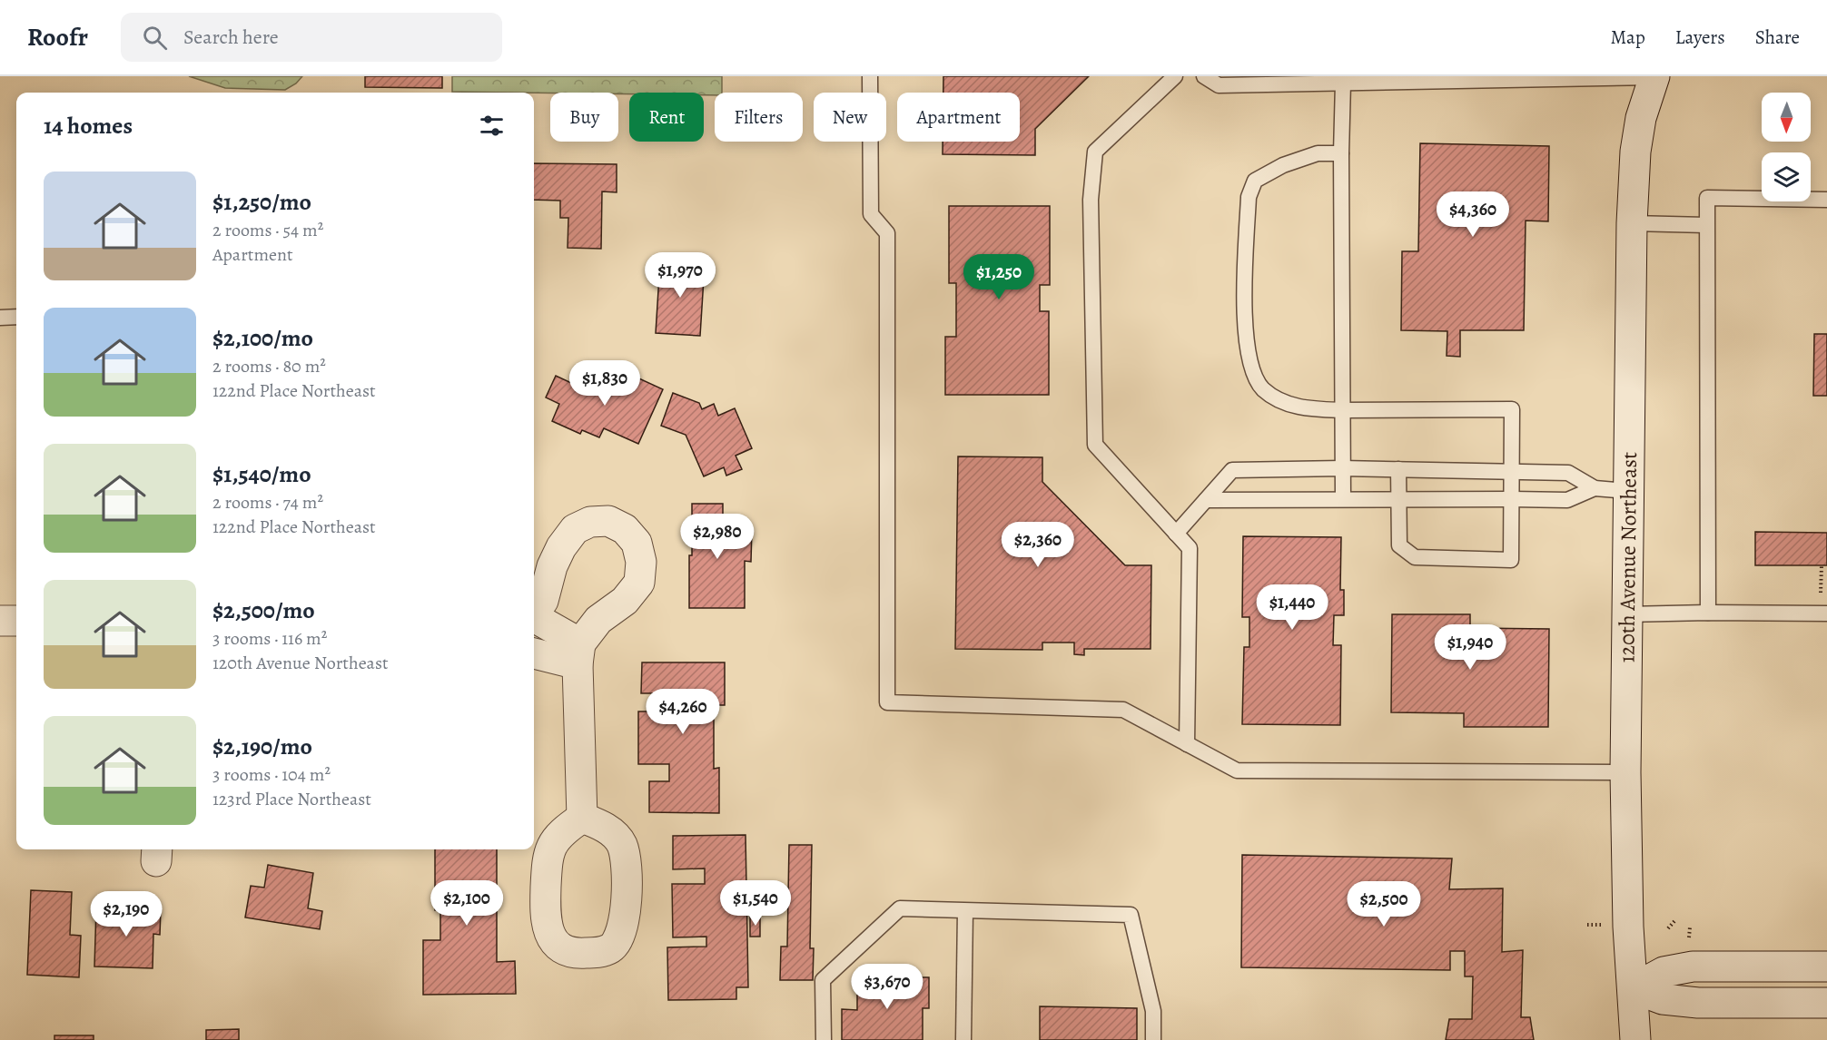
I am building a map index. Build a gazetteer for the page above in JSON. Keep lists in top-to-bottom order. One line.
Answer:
{"streets":{"street":["120th Avenue Northeast"]},"north":"bottom","page":{"header":"Roofr","search":"Search here","nav":["Map","Layers","Share"],"chip":["Buy","Rent","Filters","New","Apartment"],"heading":"14 homes","list":[{"name":"$1,250/mo","note":"2 rooms · 54 m² · Apartment"},{"name":"$2,100/mo","note":"2 rooms · 80 m² · 122nd Place Northeast"},{"name":"$1,540/mo","note":"2 rooms · 74 m² · 122nd Place Northeast"},{"name":"$2,500/mo","note":"3 rooms · 116 m² · 120th Avenue Northeast"},{"name":"$2,190/mo","note":"3 rooms · 104 m² · 123rd Place Northeast"}],"price":["$4,360","$1,970","$1,250","$1,830","$2,980","$2,360","$1,440","$1,940","$4,260","$2,100","$1,540","$2,500","$2,190","$3,670"]}}
